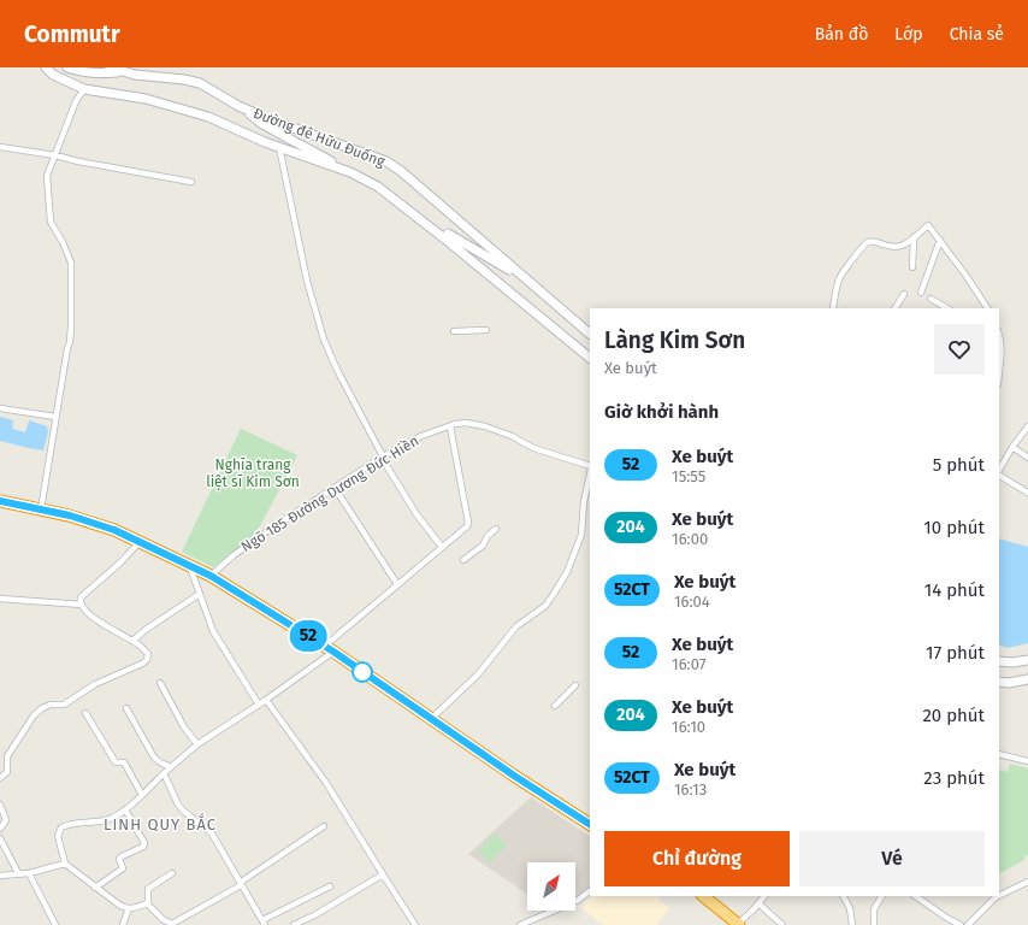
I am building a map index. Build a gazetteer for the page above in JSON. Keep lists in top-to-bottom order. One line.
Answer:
{"streets":{"main road":["Đường đê Hữu Đuống"],"street":["Ngõ 185 Đường Dương Đức Hiền"]},"districts":["LINH QUY BẮC"],"parks":["Nghĩa trang liệt sĩ Kim Sơn"],"lines":["bus line 52"],"north":"top right","page":{"header":"Commutr","nav":["Bản đồ","Lớp","Chia sẻ"],"on_map":"52","heading":[["Làng Kim Sơn","Xe buýt"],"Giờ khởi hành"],"list":[{"mark":"52","name":"Xe buýt","note":"15:55","value":"5 phút"},{"mark":"204","name":"Xe buýt","note":"16:00","value":"10 phút"},{"mark":"52CT","name":"Xe buýt","note":"16:04","value":"14 phút"},{"mark":"52","name":"Xe buýt","note":"16:07","value":"17 phút"},{"mark":"204","name":"Xe buýt","note":"16:10","value":"20 phút"},{"mark":"52CT","name":"Xe buýt","note":"16:13","value":"23 phút"}],"buttons":["Chỉ đường","Vé"]}}
